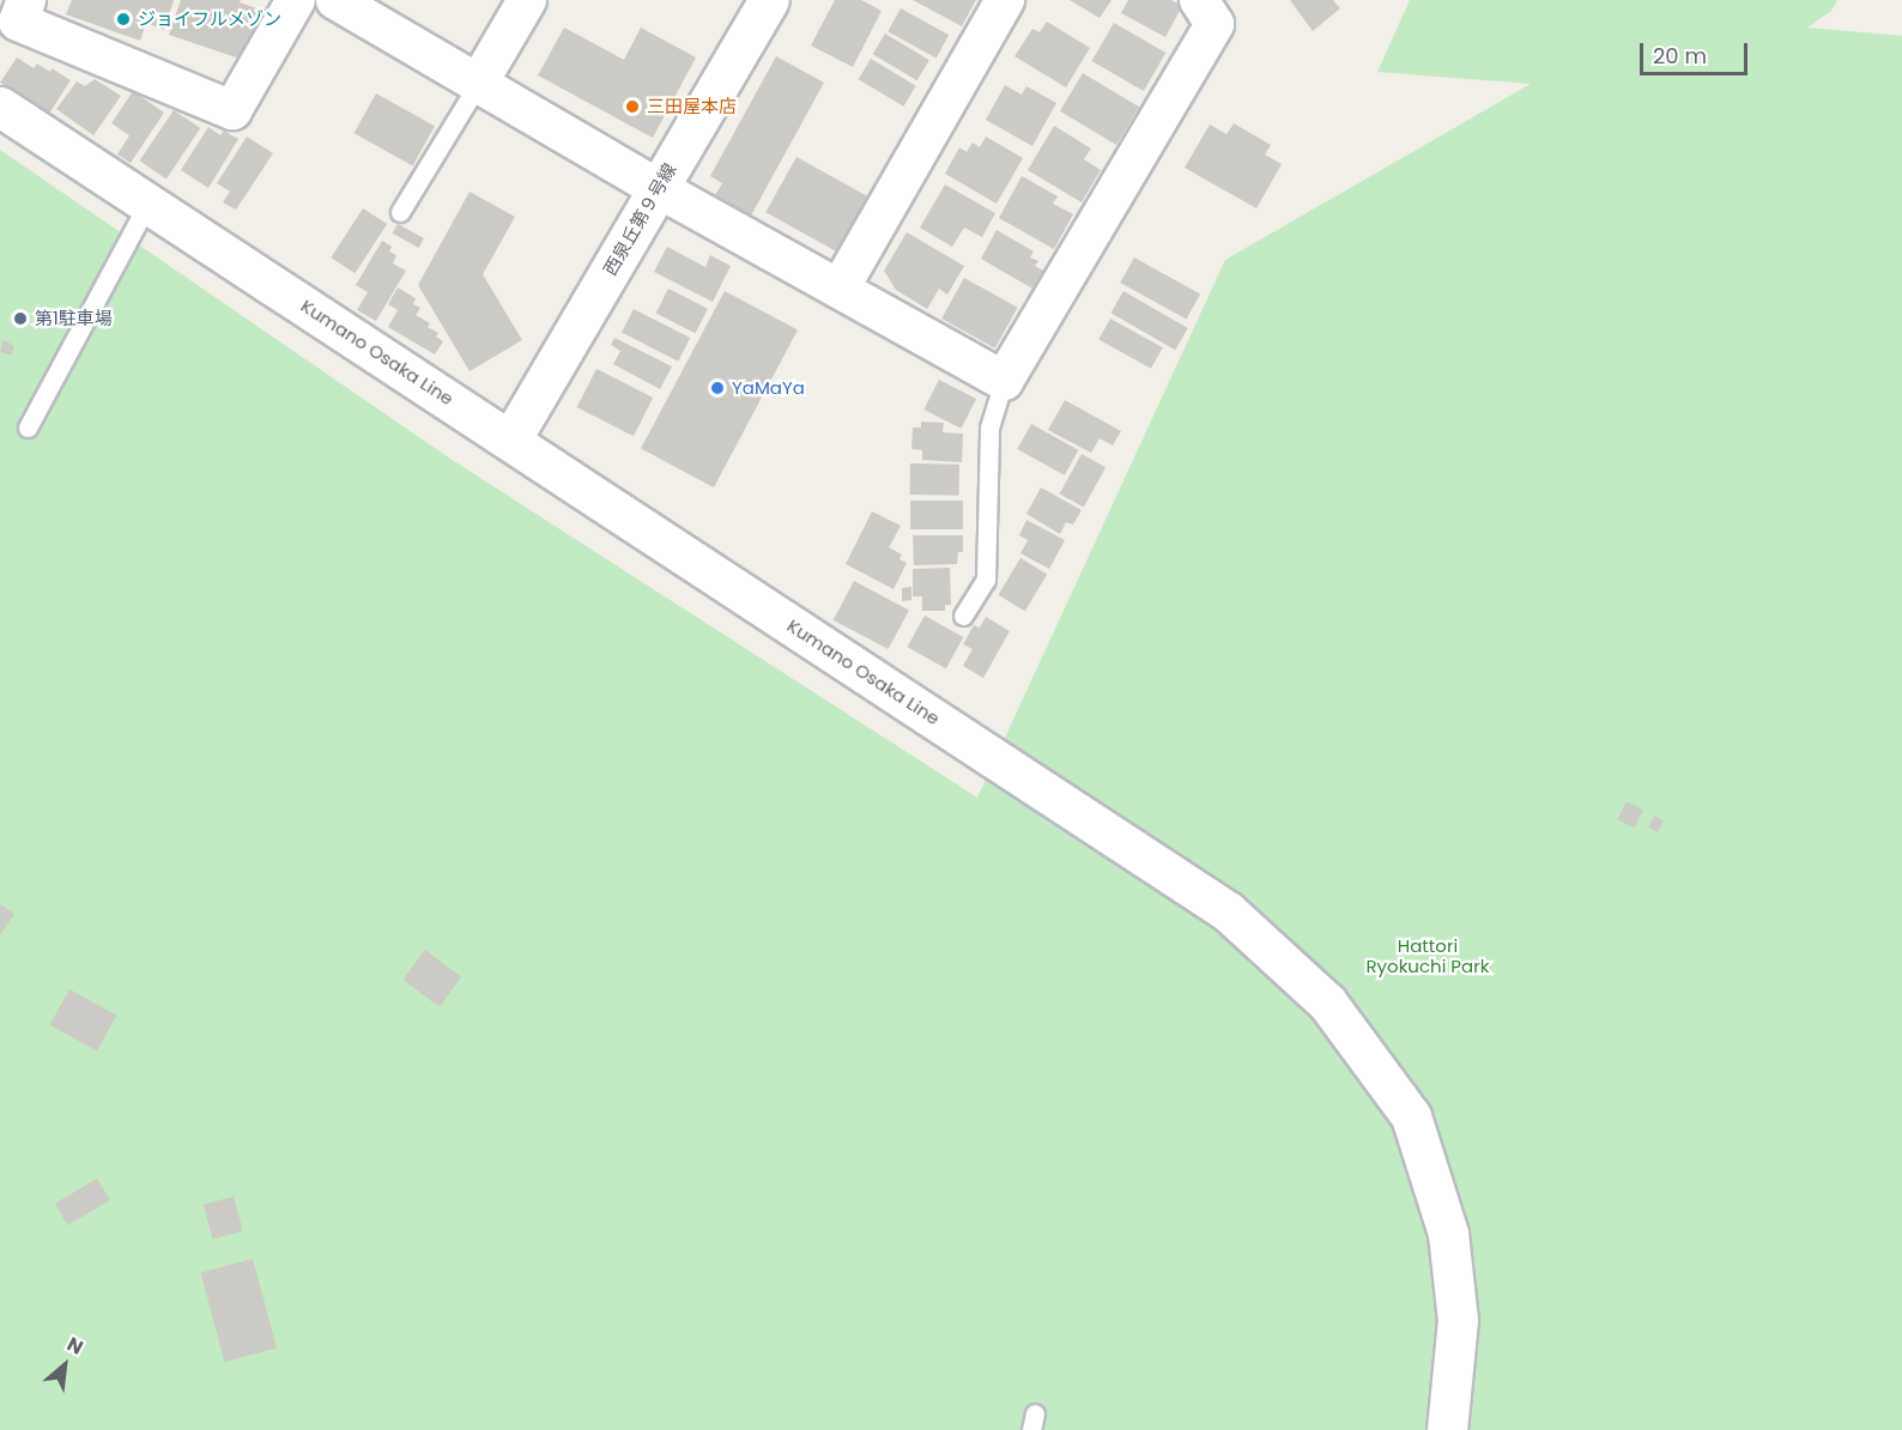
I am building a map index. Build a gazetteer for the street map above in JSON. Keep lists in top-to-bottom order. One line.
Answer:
{"streets":{"main road":["西泉丘第９号線","Kumano Osaka Line"]},"crossings":[["西泉丘第９号線","Kumano Osaka Line"]],"parks":["Hattori Ryokuchi Park"],"places":["ジョイフルメゾン","三田屋本店","第1駐車場","YaMaYa"],"scale_bar":"20 m","north":"top right"}
